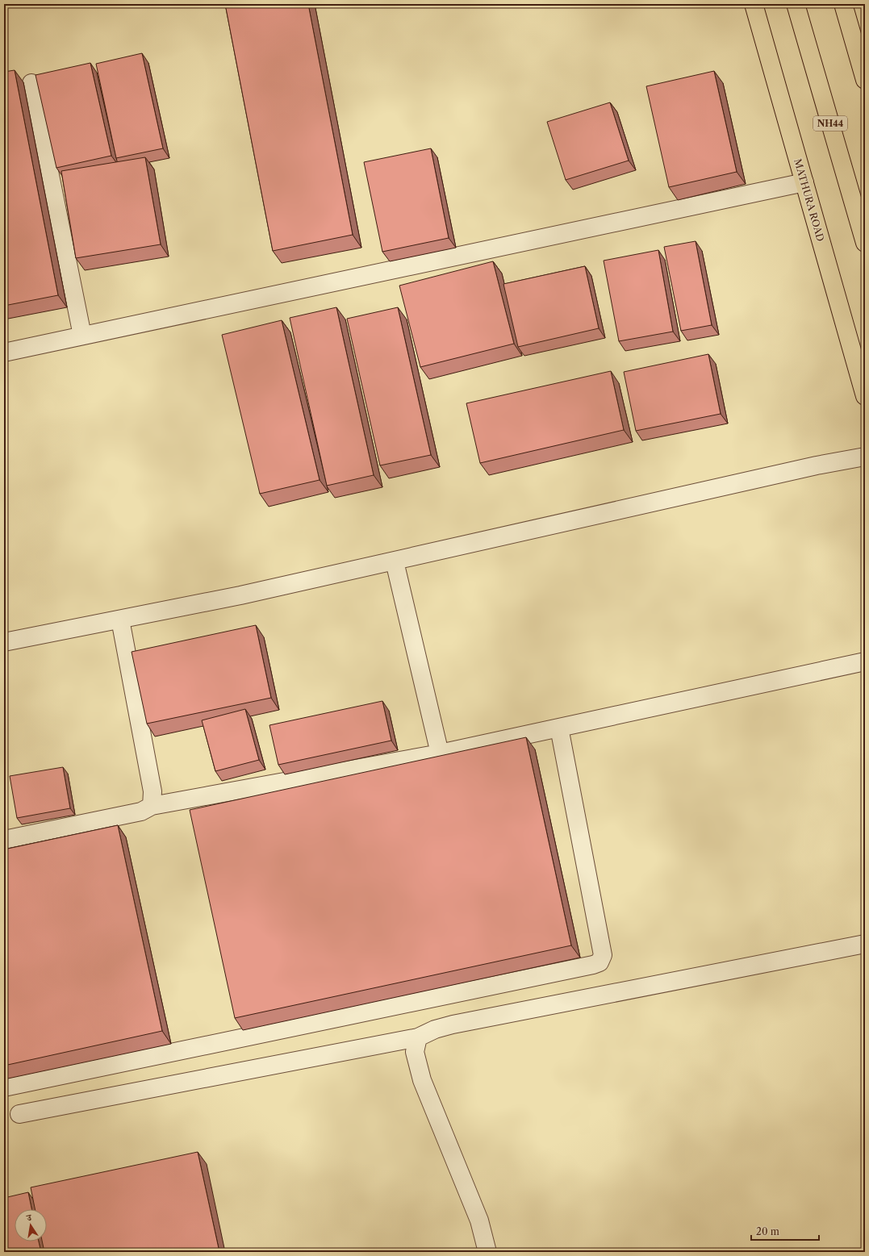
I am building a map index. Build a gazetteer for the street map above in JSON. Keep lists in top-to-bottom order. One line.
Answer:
{"streets":{"main road":["NH44","MATHURA ROAD"]},"scale_bar":"20 m","north":"top"}
